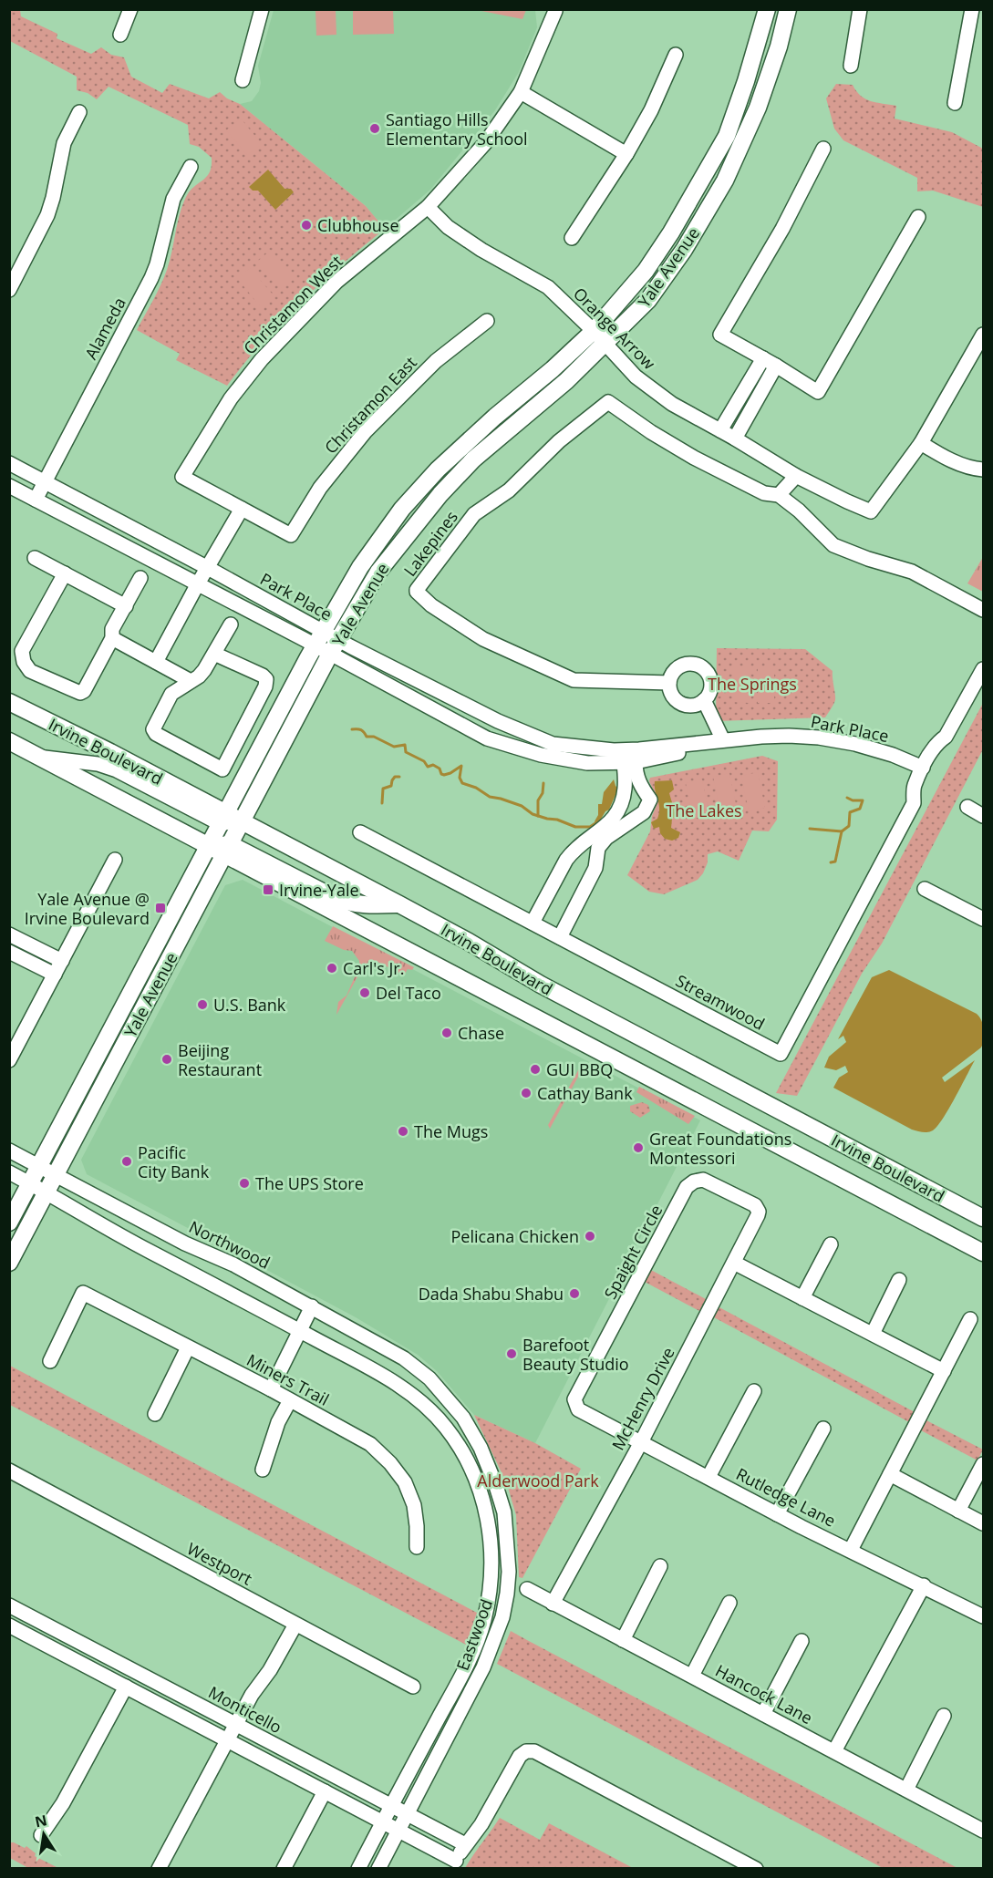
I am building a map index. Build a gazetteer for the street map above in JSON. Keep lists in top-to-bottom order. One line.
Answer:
{"streets":{"main road":["Yale Avenue","Irvine Boulevard"],"street":["Christamon West","Alameda","Orange Arrow","Christamon East","Lakepines","Park Place","Streamwood","Northwood","Spaight Circle","Miners Trail","McHenry Drive","Rutledge Lane","Westport","Eastwood","Hancock Lane","Monticello"]},"crossings":[["Yale Avenue","Orange Arrow"],["Yale Avenue","Park Place"],["Yale Avenue","Irvine Boulevard"],["Yale Avenue","Northwood"],["Christamon West","Orange Arrow"],["Christamon West","Christamon East"],["Alameda","Park Place"],["Park Place","Streamwood"],["Northwood","Eastwood"],["Spaight Circle","McHenry Drive"],["Spaight Circle","Rutledge Lane"],["McHenry Drive","Rutledge Lane"],["McHenry Drive","Hancock Lane"],["Eastwood","Monticello"]],"parks":["The Springs","The Lakes","Alderwood Park"],"places":{"other":["Santiago Hills Elementary School","Clubhouse","Carl's Jr.","Del Taco","U.S. Bank","Chase","Beijing Restaurant","GUI BBQ","Cathay Bank","The Mugs","Great Foundations Montessori","Pacific City Bank","The UPS Store","Pelicana Chicken","Dada Shabu Shabu","Barefoot Beauty Studio"],"transit":["Irvine-Yale","Yale Avenue @ Irvine Boulevard"]},"north":"top"}
